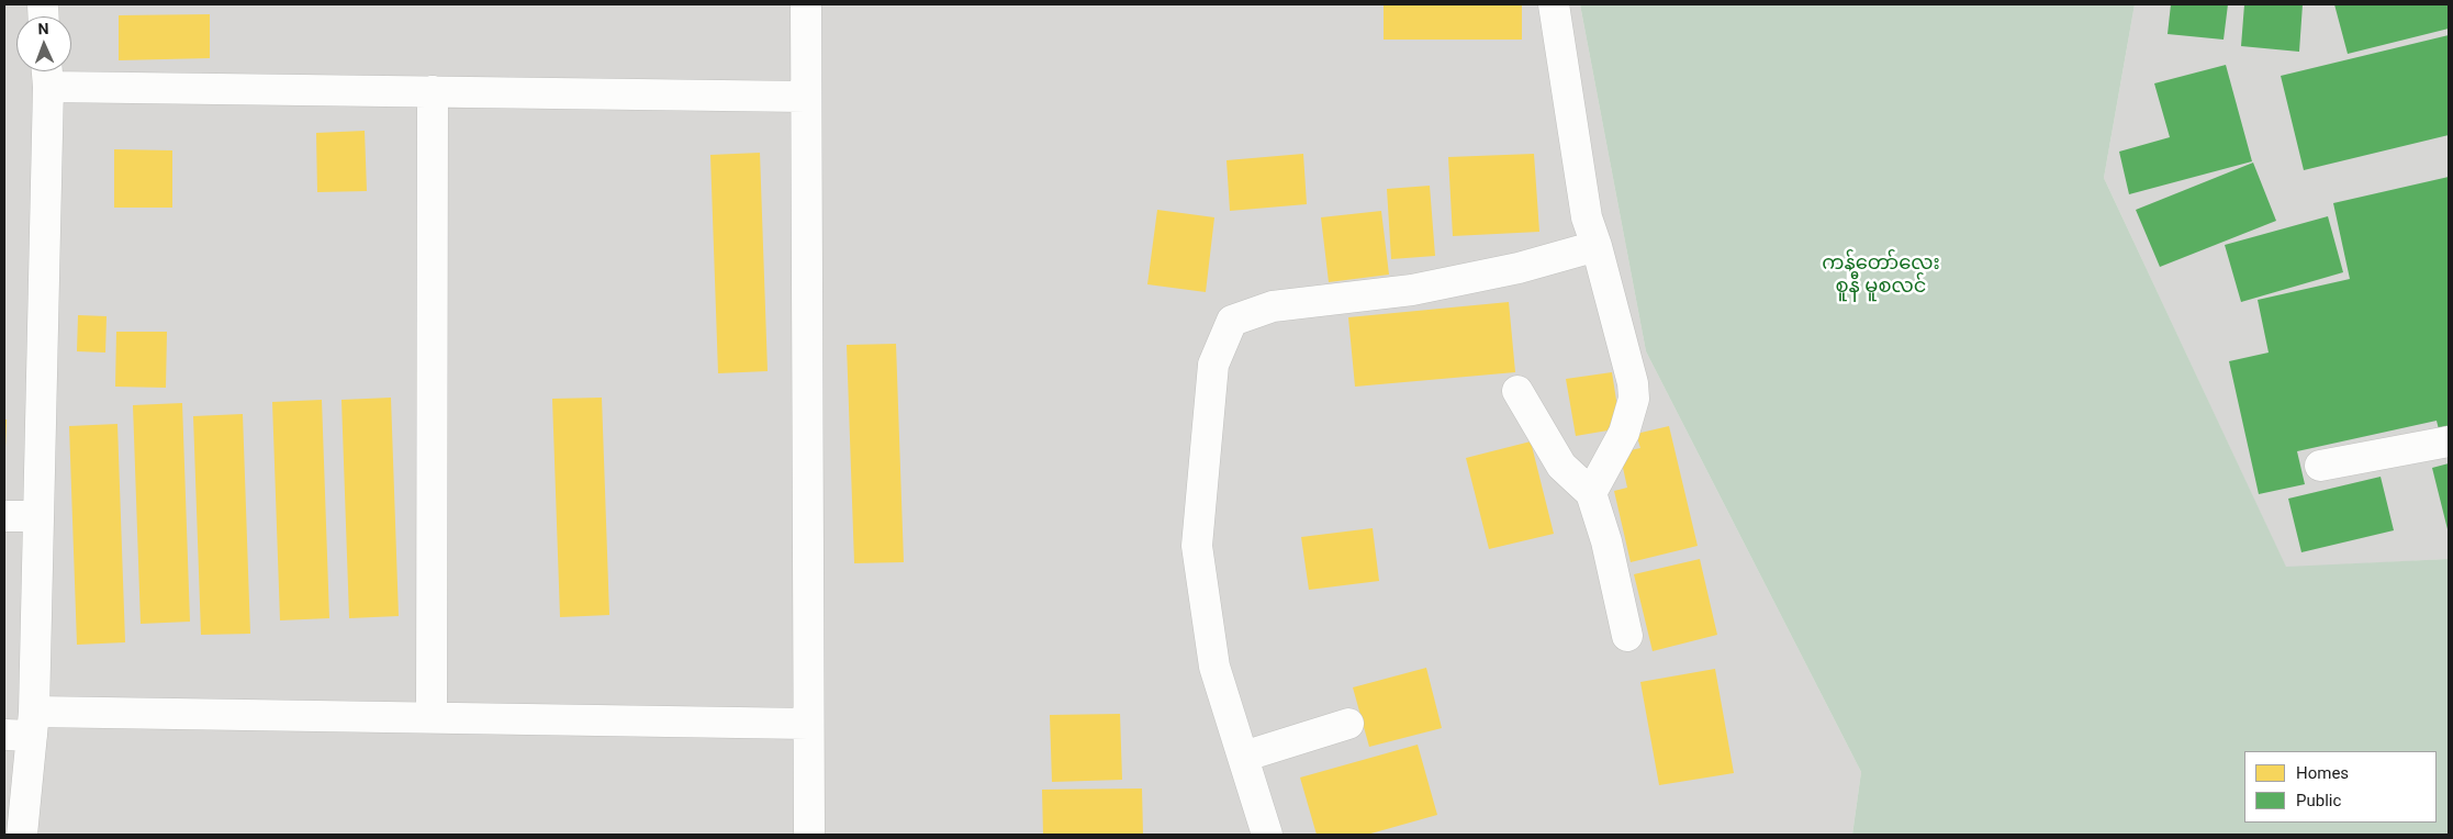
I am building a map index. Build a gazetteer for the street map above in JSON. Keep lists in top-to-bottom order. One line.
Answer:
{"parks":["ကန်တော်လေး စူနီ မူစလင်"],"legend":["Homes","Public"],"north":"top"}
